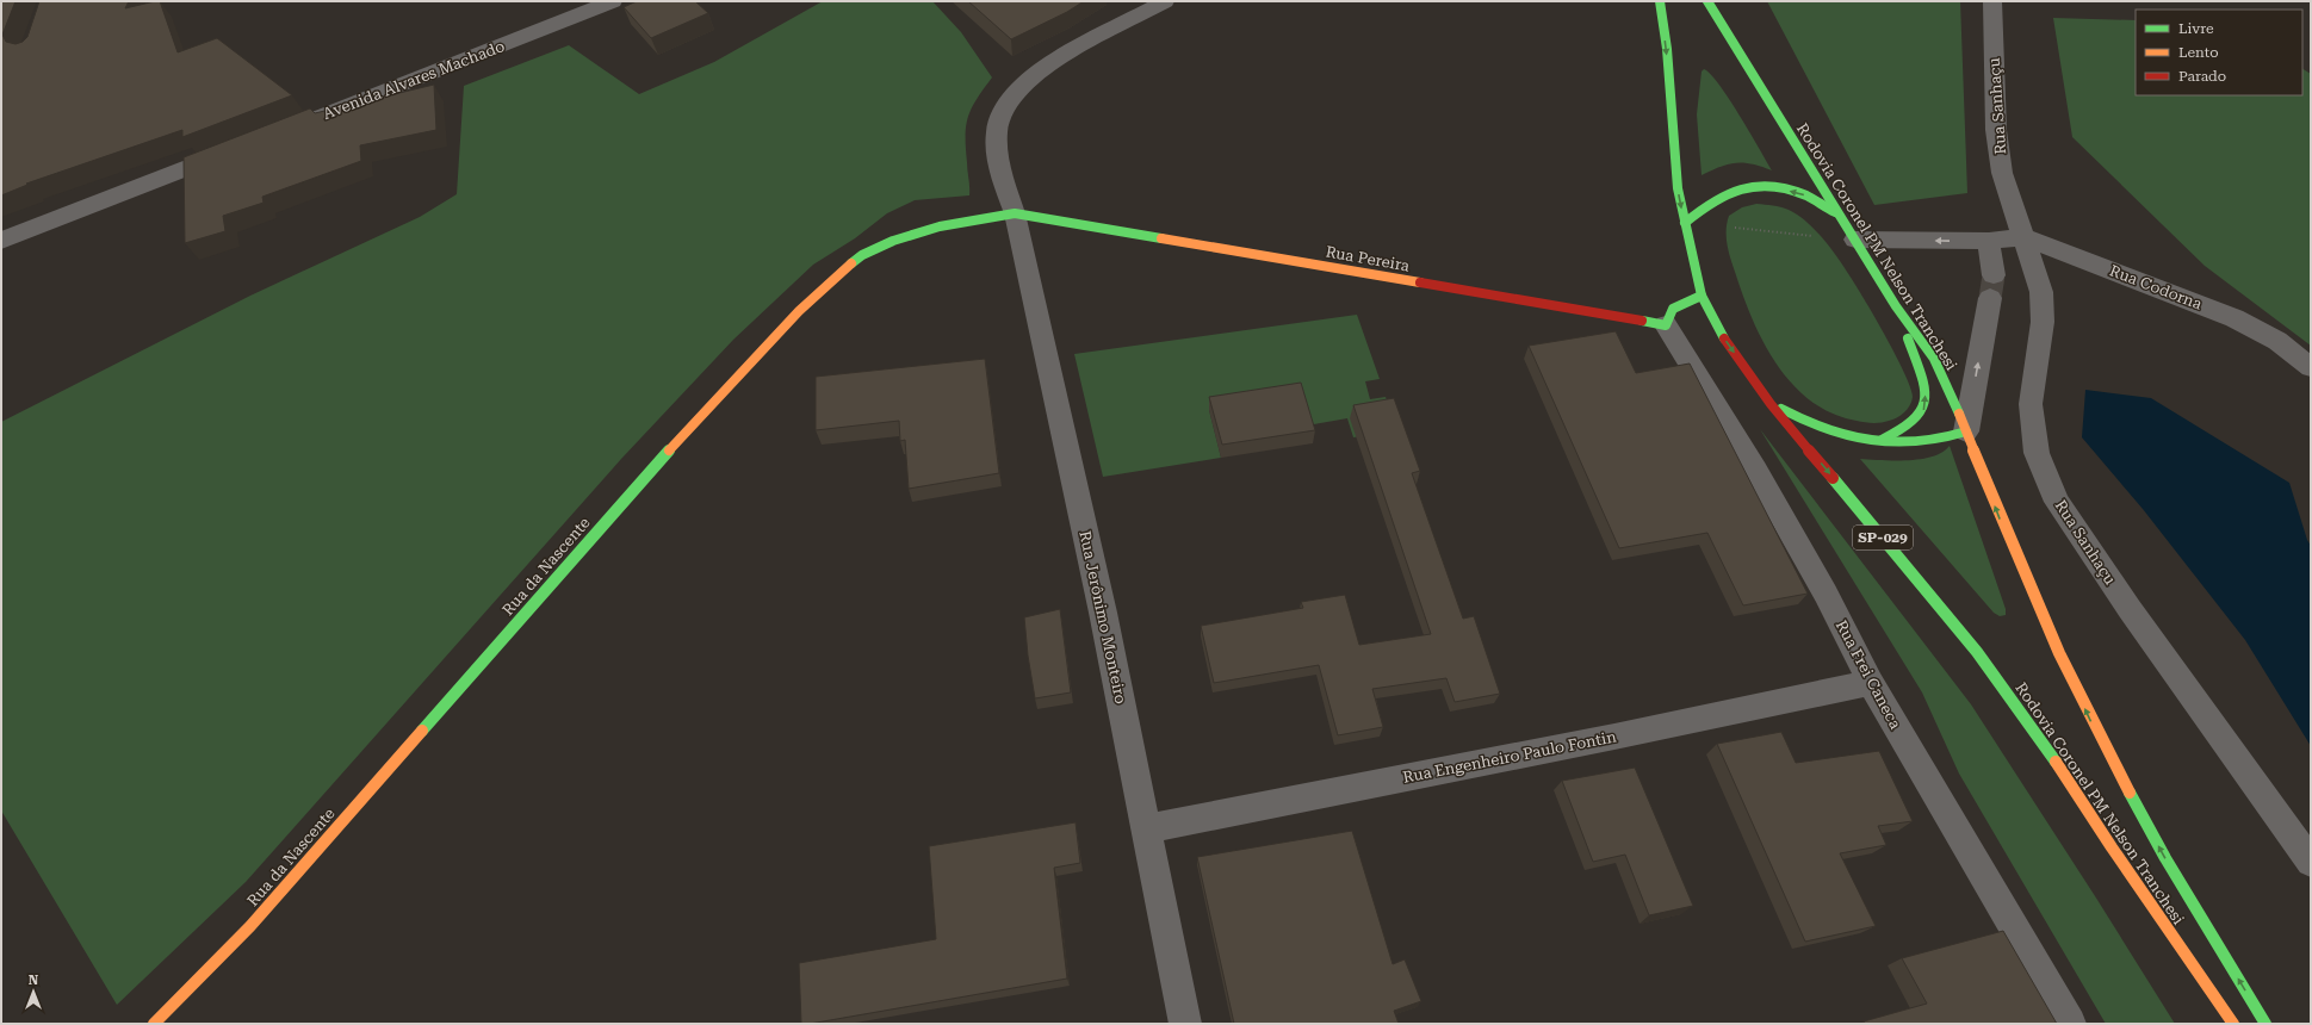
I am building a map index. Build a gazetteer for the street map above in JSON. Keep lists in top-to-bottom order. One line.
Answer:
{"streets":{"main road":["Rodovia Coronel PM Nelson Tranchesi","Rua Pereira","SP-029","Rua da Nascente"],"street":["Avenida Alvares Machado","Rua Sanhaçu","Rua Codorna","Rua Jerônimo Monteiro","Rua Frei Caneca","Rua Engenheiro Paulo Fontin"]},"crossings":[["Rua Sanhaçu","Rua Codorna"],["Rodovia Coronel PM Nelson Tranchesi","Rua Codorna"],["Rodovia Coronel PM Nelson Tranchesi","SP-029"],["Rua Pereira","Rua da Nascente"],["Rua Pereira","Rua Jerônimo Monteiro"],["Rua Pereira","Rua Frei Caneca"],["Rua da Nascente","Rua Jerônimo Monteiro"],["Rua Jerônimo Monteiro","Rua Engenheiro Paulo Fontin"],["Rua Frei Caneca","Rua Engenheiro Paulo Fontin"]],"legend":["Livre","Lento","Parado"],"north":"top"}
